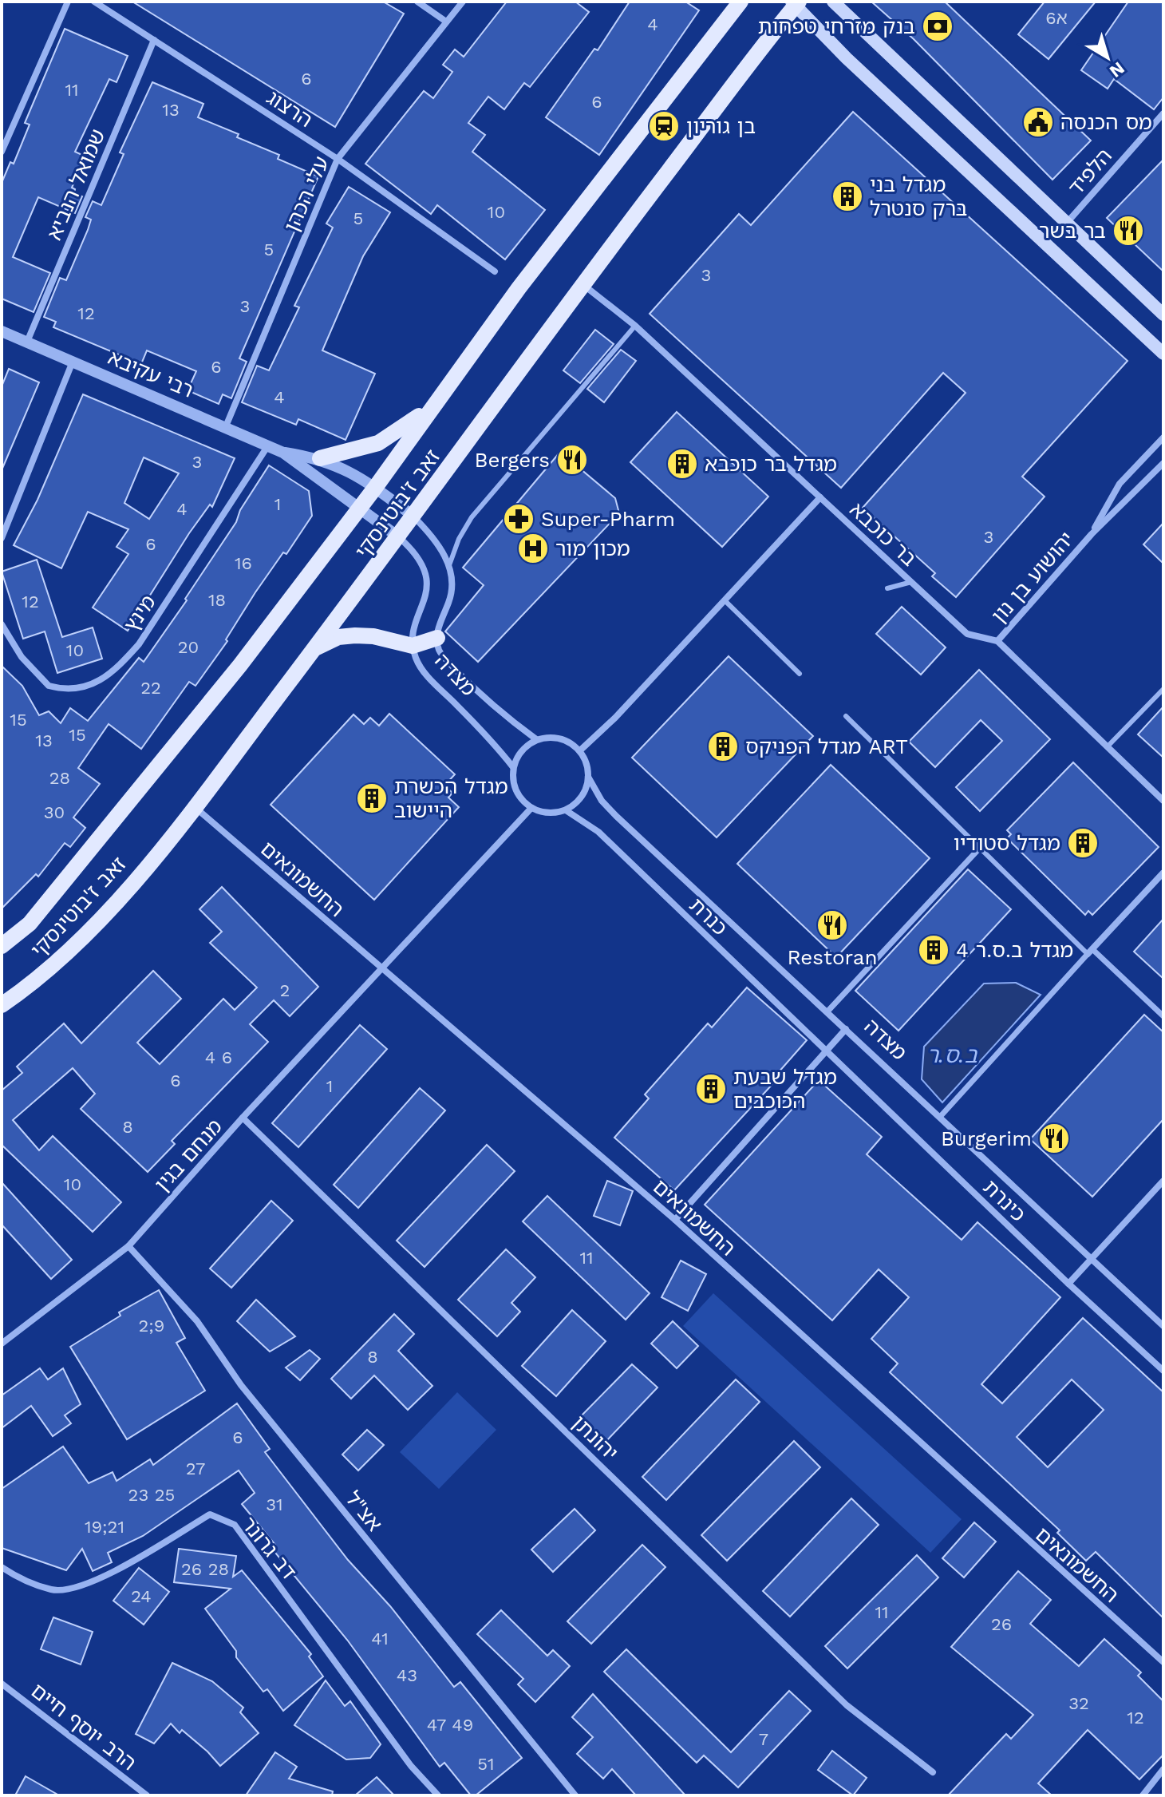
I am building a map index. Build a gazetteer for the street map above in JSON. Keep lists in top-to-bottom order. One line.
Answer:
{"streets":{"main road":["זאב ז'בוטינסקי"],"street":["הרצוג","הלפיד","שמואל הנביא","עלי הכהן","רבי עקיבא","בר כוכבא","יהושוע בן נון","מינץ","מצדה","החשמונאים","כנרת","מנחם בגין","כינרת","יהונתן","אצ\"ל","דב גרונר","הרב יוסף חיים"]},"crossings":[["הרצוג","שמואל הנביא"],["הרצוג","עלי הכהן"],["שמואל הנביא","רבי עקיבא"],["עלי הכהן","רבי עקיבא"],["רבי עקיבא","זאב ז'בוטינסקי"],["רבי עקיבא","מינץ"],["רבי עקיבא","מצדה"],["זאב ז'בוטינסקי","בר כוכבא"],["זאב ז'בוטינסקי","מצדה"],["זאב ז'בוטינסקי","החשמונאים"],["בר כוכבא","יהושוע בן נון"],["מצדה","כנרת"],["מצדה","מנחם בגין"],["החשמונאים","מנחם בגין"],["כנרת","מנחם בגין"],["כנרת","כינרת"],["מנחם בגין","יהונתן"],["מנחם בגין","אצ\"ל"]],"water":["ב.ס.ר"],"places":{"bank":["בנק מזרחי טפחות"],"public building":["מס הכנסה"],"station":["בן גוריון"],"building":["מגדל בני ברק סנטרל","מגדל בר כוכבא","מגדל הפניקס ART","מגדל הכשרת היישוב","מגדל סטודיו","מגדל ב.ס.ר 4","מגדל שבעת הכוכבים"],"restaurant":["בר בשר","Bergers","Restoran","Burgerim"],"pharmacy":["Super-Pharm"],"hospital":["מכון מור"]},"house_numbers":["6א","4","6","11","6","13","10","5","5","3","3","12","6","4","3","1","4","3","6","16","18","12","20","10","22","15","15","13","28","30","2","4 6","6","1","8","10","11","2;9","8","6","27","23 25","31","19;21","26 28","24","11","26","41","43","32","12","47 49","7","51"],"north":"bottom right"}
